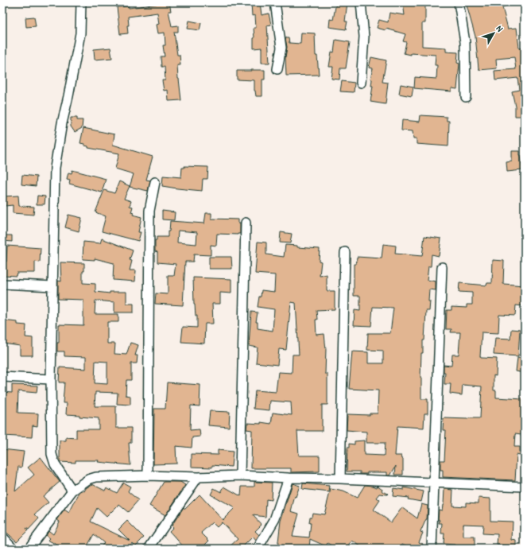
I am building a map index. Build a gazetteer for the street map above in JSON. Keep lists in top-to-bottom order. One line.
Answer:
{"north":"top right"}
